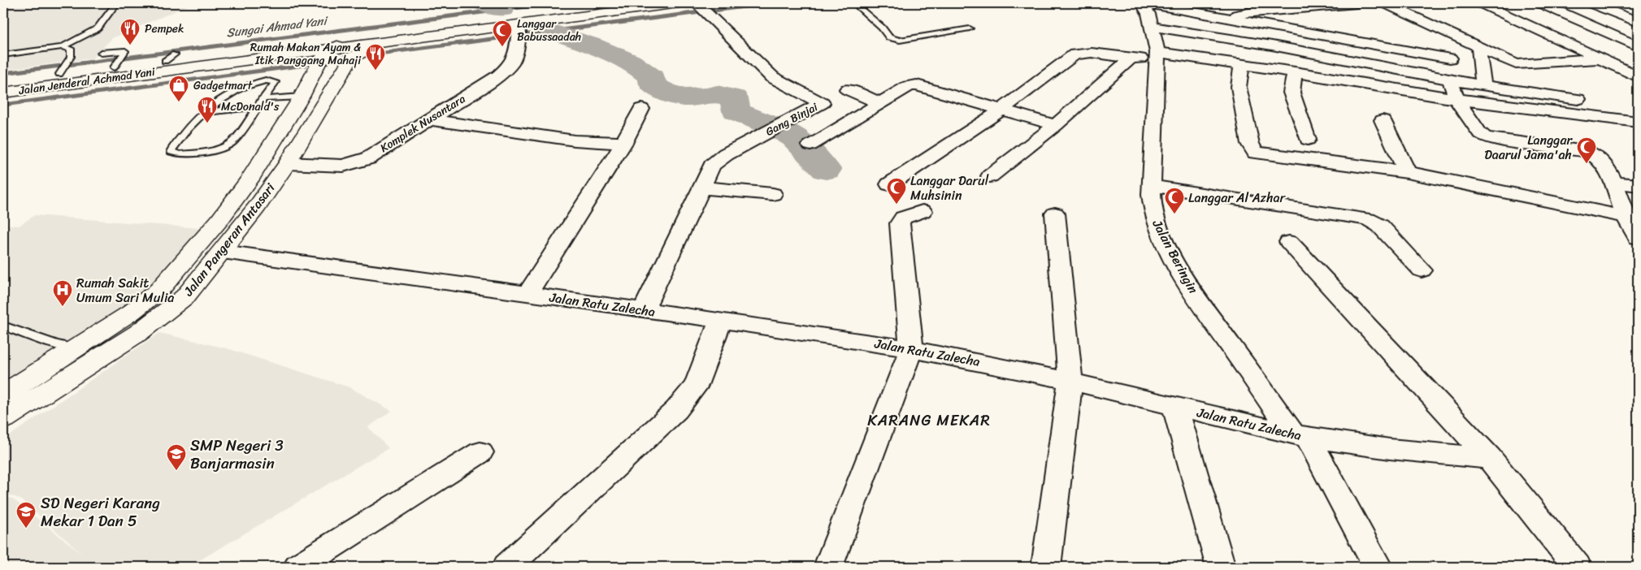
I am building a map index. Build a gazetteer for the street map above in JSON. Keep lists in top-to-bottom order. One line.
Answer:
{"streets":{"highway":["Jalan Jenderal Achmad Yani","Jalan Pangeran Antasari"],"street":["Gang Binjai","Komplek Nusantara","Jalan Beringin","Jalan Ratu Zalecha"]},"crossings":[["Jalan Jenderal Achmad Yani","Komplek Nusantara"],["Jalan Jenderal Achmad Yani","Jalan Pangeran Antasari"],["Gang Binjai","Jalan Ratu Zalecha"],["Komplek Nusantara","Jalan Pangeran Antasari"],["Jalan Pangeran Antasari","Jalan Ratu Zalecha"],["Jalan Beringin","Jalan Ratu Zalecha"]],"districts":["KARANG MEKAR"],"water":["Sungai Ahmad Yani"],"places":{"restaurant":["Pempek","Rumah Makan Ayam & Itik Panggang Mahaji","McDonald's"],"mosque":["Langgar Babussaadah","Langgar Daarul Jama'ah","Langgar Darul Muhsinin","Langgar Al Azhar"],"shop":["Gadgetmart"],"hospital":["Rumah Sakit Umum Sari Mulia"],"school or university":["SMP Negeri 3 Banjarmasin","SD Negeri Karang Mekar 1 Dan 5"]}}
